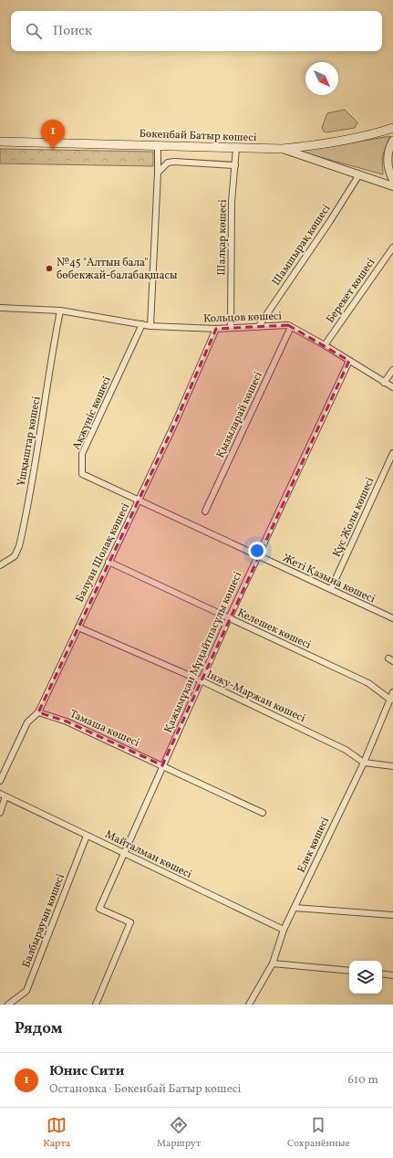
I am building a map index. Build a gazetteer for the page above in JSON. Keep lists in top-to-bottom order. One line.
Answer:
{"streets":{"main road":["Бөкенбай Батыр көшесі"],"street":["Шалқар көшесі","Шамшырақ көшесі","Берекет көшесі","Кольцов көшесі","Ақжүніс көшесі","Қызыларай көшесі","Ұшқыштар көшесі","Құс Жолы көшесі","Балуан Шолақ көшесі","Жеті Қазына көшесі","Келешек көшесі","Қажымұқан Мұңайтпасұлы көшесі","Інжу-Маржан көшесі","Тамаша көшесі","Елек көшесі","Майталман көшесі","Балбырауын көшесі"]},"crossings":[["Бөкенбай Батыр көшесі","Шалқар көшесі"],["Шалқар көшесі","Кольцов көшесі"],["Шамшырақ көшесі","Кольцов көшесі"],["Берекет көшесі","Кольцов көшесі"],["Кольцов көшесі","Ақжүніс көшесі"],["Кольцов көшесі","Қызыларай көшесі"],["Кольцов көшесі","Ұшқыштар көшесі"],["Кольцов көшесі","Балуан Шолақ көшесі"],["Кольцов көшесі","Қажымұқан Мұңайтпасұлы көшесі"],["Ақжүніс көшесі","Балуан Шолақ көшесі"],["Ақжүніс көшесі","Жеті Қазына көшесі"],["Құс Жолы көшесі","Жеті Қазына көшесі"],["Балуан Шолақ көшесі","Жеті Қазына көшесі"],["Балуан Шолақ көшесі","Келешек көшесі"],["Балуан Шолақ көшесі","Інжу-Маржан көшесі"],["Балуан Шолақ көшесі","Тамаша көшесі"],["Жеті Қазына көшесі","Қажымұқан Мұңайтпасұлы көшесі"],["Келешек көшесі","Қажымұқан Мұңайтпасұлы көшесі"],["Келешек көшесі","Елек көшесі"],["Қажымұқан Мұңайтпасұлы көшесі","Інжу-Маржан көшесі"],["Қажымұқан Мұңайтпасұлы көшесі","Тамаша көшесі"],["Қажымұқан Мұңайтпасұлы көшесі","Майталман көшесі"],["Інжу-Маржан көшесі","Елек көшесі"],["Елек көшесі","Майталман көшесі"],["Майталман көшесі","Балбырауын көшесі"]],"places":["№45 \"Алтын бала\" бөбекжай-балабақшасы"],"north":"bottom right","page":{"search":"Поиск","pins":"1","heading":"Рядом","list":[{"mark":"1","name":"Юнис Сити","note":"Остановка · Бөкенбай Батыр көшесі","value":"610 m"}],"nav":["Карта","Маршрут","Сохранённые"]}}
